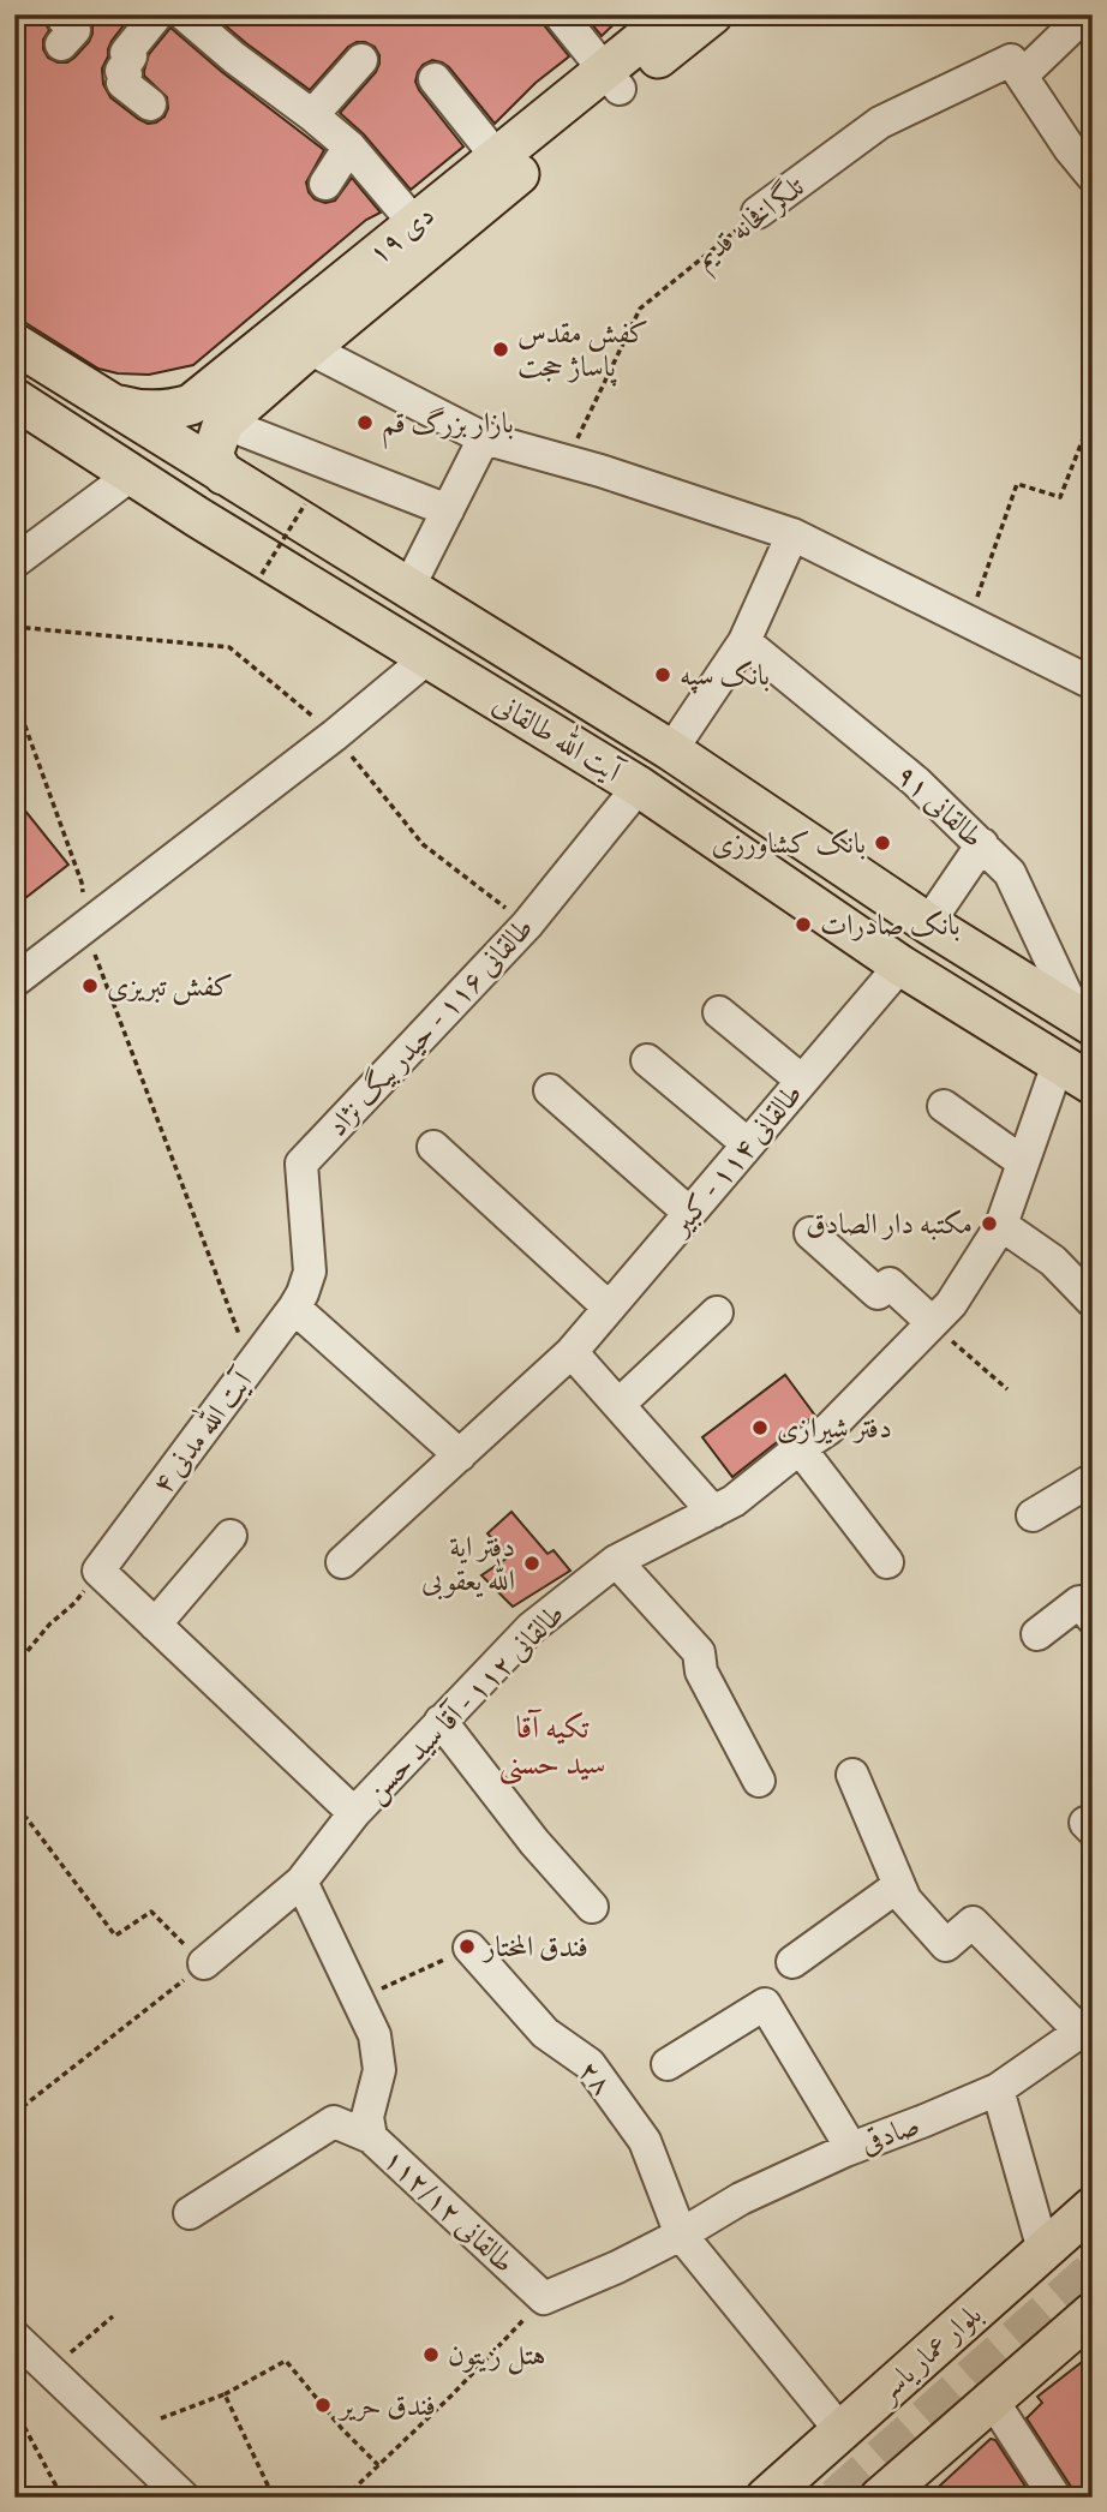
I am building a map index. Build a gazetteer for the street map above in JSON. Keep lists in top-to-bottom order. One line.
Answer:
{"streets":{"main road":["۱۹ دی","آیت الله طالقانی","بلوار عمار یاسر"],"street":["تلگرافخانه قدیم","طالقانی ۹۱","طالقانی ۱۱۶ - حیدر بیگ نژاد","طالقانی ۱۱۴ - کبیر","۴ آیت الله مدنی","طالقانی ۱۱۲ - آقا سید حسن","۲۸","صادقی","طالقانی ۱۱۲/۱۲"]},"crossings":[["۱۹ دی","آیت الله طالقانی"],["آیت الله طالقانی","طالقانی ۹۱"],["آیت الله طالقانی","طالقانی ۱۱۶ - حیدر بیگ نژاد"],["آیت الله طالقانی","طالقانی ۱۱۴ - کبیر"],["آیت الله طالقانی","طالقانی ۱۱۲ - آقا سید حسن"],["طالقانی ۱۱۶ - حیدر بیگ نژاد","۴ آیت الله مدنی"],["طالقانی ۱۱۲ - آقا سید حسن","طالقانی ۱۱۲/۱۲"],["۲۸","صادقی"],["۲۸","بلوار عمار یاسر"]],"districts":["تکیه آقا سید حسنی"],"places":["کفش مقدس پاساژ حجت","بازار بزرگ قم","بانک سپه","بانک کشاورزی","بانک صادرات","کفش تبریزی","مکتبه دار الصادق","دفتر شیرازی","دفتر ایة الله یعقوبی","فندق المختار","هتل زیتون","فندق حرير"]}
